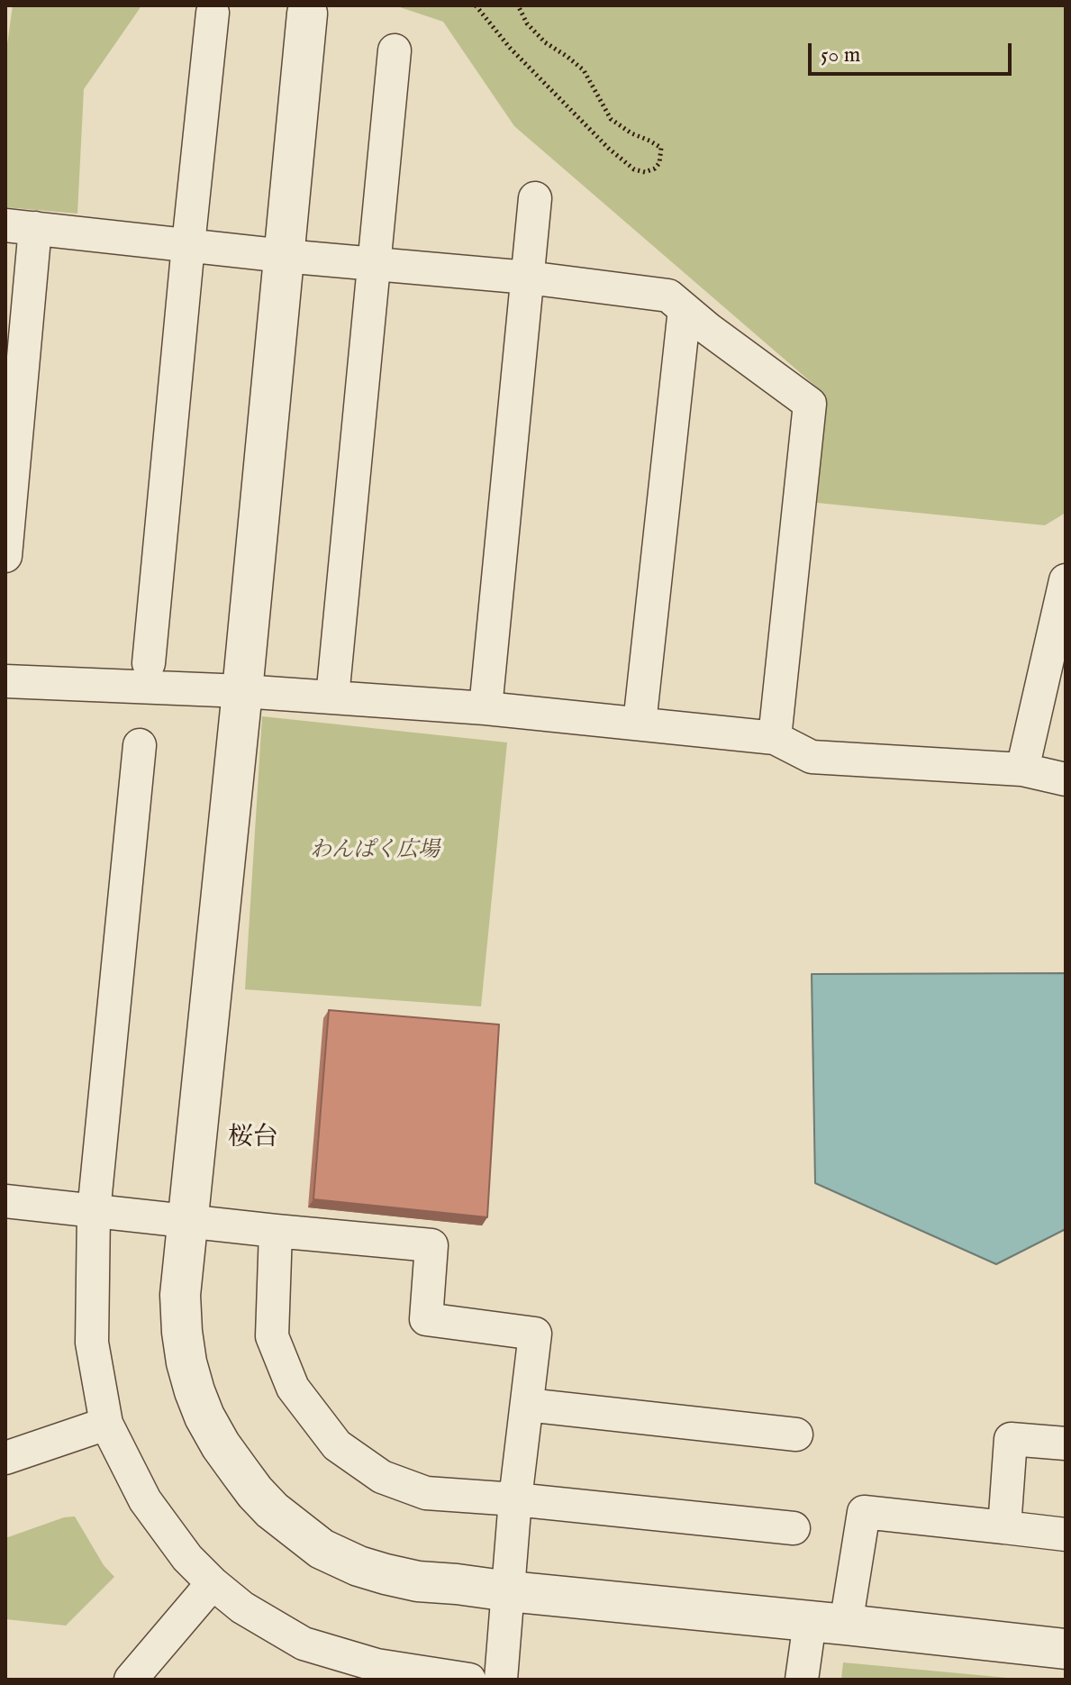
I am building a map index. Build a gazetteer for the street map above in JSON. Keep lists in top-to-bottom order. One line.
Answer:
{"districts":["桜台"],"parks":["わんぱく広場"],"scale_bar":"50 m"}
